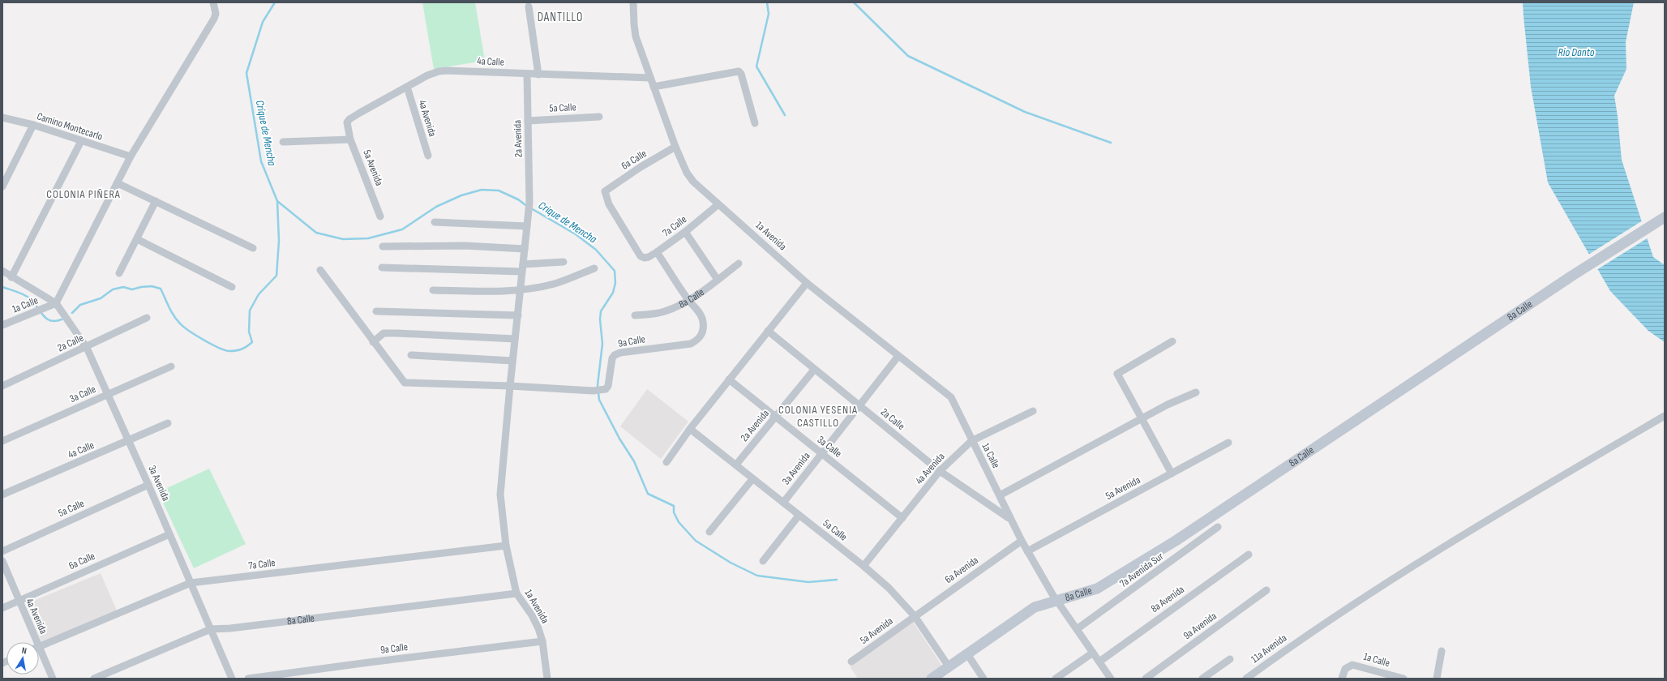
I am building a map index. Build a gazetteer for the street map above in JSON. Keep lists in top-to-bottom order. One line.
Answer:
{"streets":{"street":["4a Calle","5a Calle","4a Avenida","Camino Montecarlo","2a Avenida","6a Calle","5a Avenida","7a Calle","1a Avenida","8a Calle","1a Calle","9a Calle","2a Calle","3a Calle","3a Avenida","6a Avenida","7a Avenida Sur","8a Avenida","9a Avenida","11a Avenida"]},"crossings":[["4a Calle","4a Avenida"],["4a Calle","2a Avenida"],["4a Calle","5a Avenida"],["4a Calle","1a Avenida"],["4a Calle","3a Avenida"],["5a Calle","4a Avenida"],["5a Calle","2a Avenida"],["5a Calle","5a Avenida"],["5a Calle","8a Calle"],["5a Calle","3a Avenida"],["5a Calle","6a Avenida"],["4a Avenida","6a Calle"],["4a Avenida","1a Calle"],["4a Avenida","2a Calle"],["4a Avenida","3a Calle"],["2a Avenida","1a Avenida"],["2a Avenida","9a Calle"],["2a Avenida","2a Calle"],["2a Avenida","3a Calle"],["6a Calle","7a Calle"],["6a Calle","1a Avenida"],["6a Calle","3a Avenida"],["5a Avenida","1a Calle"],["5a Avenida","6a Avenida"],["7a Calle","1a Avenida"],["7a Calle","3a Avenida"],["1a Avenida","8a Calle"],["1a Avenida","1a Calle"],["1a Avenida","9a Calle"],["8a Calle","1a Calle"],["8a Calle","9a Calle"],["8a Calle","3a Avenida"],["1a Calle","2a Calle"],["1a Calle","3a Avenida"],["1a Calle","6a Avenida"],["1a Calle","7a Avenida Sur"],["1a Calle","8a Avenida"],["2a Calle","3a Avenida"],["3a Calle","3a Avenida"]],"districts":["DANTILLO","COLONIA PIÑERA","COLONIA YESENIA CASTILLO"],"water":["Río Danto","Crique de Mencha"],"north":"top"}
